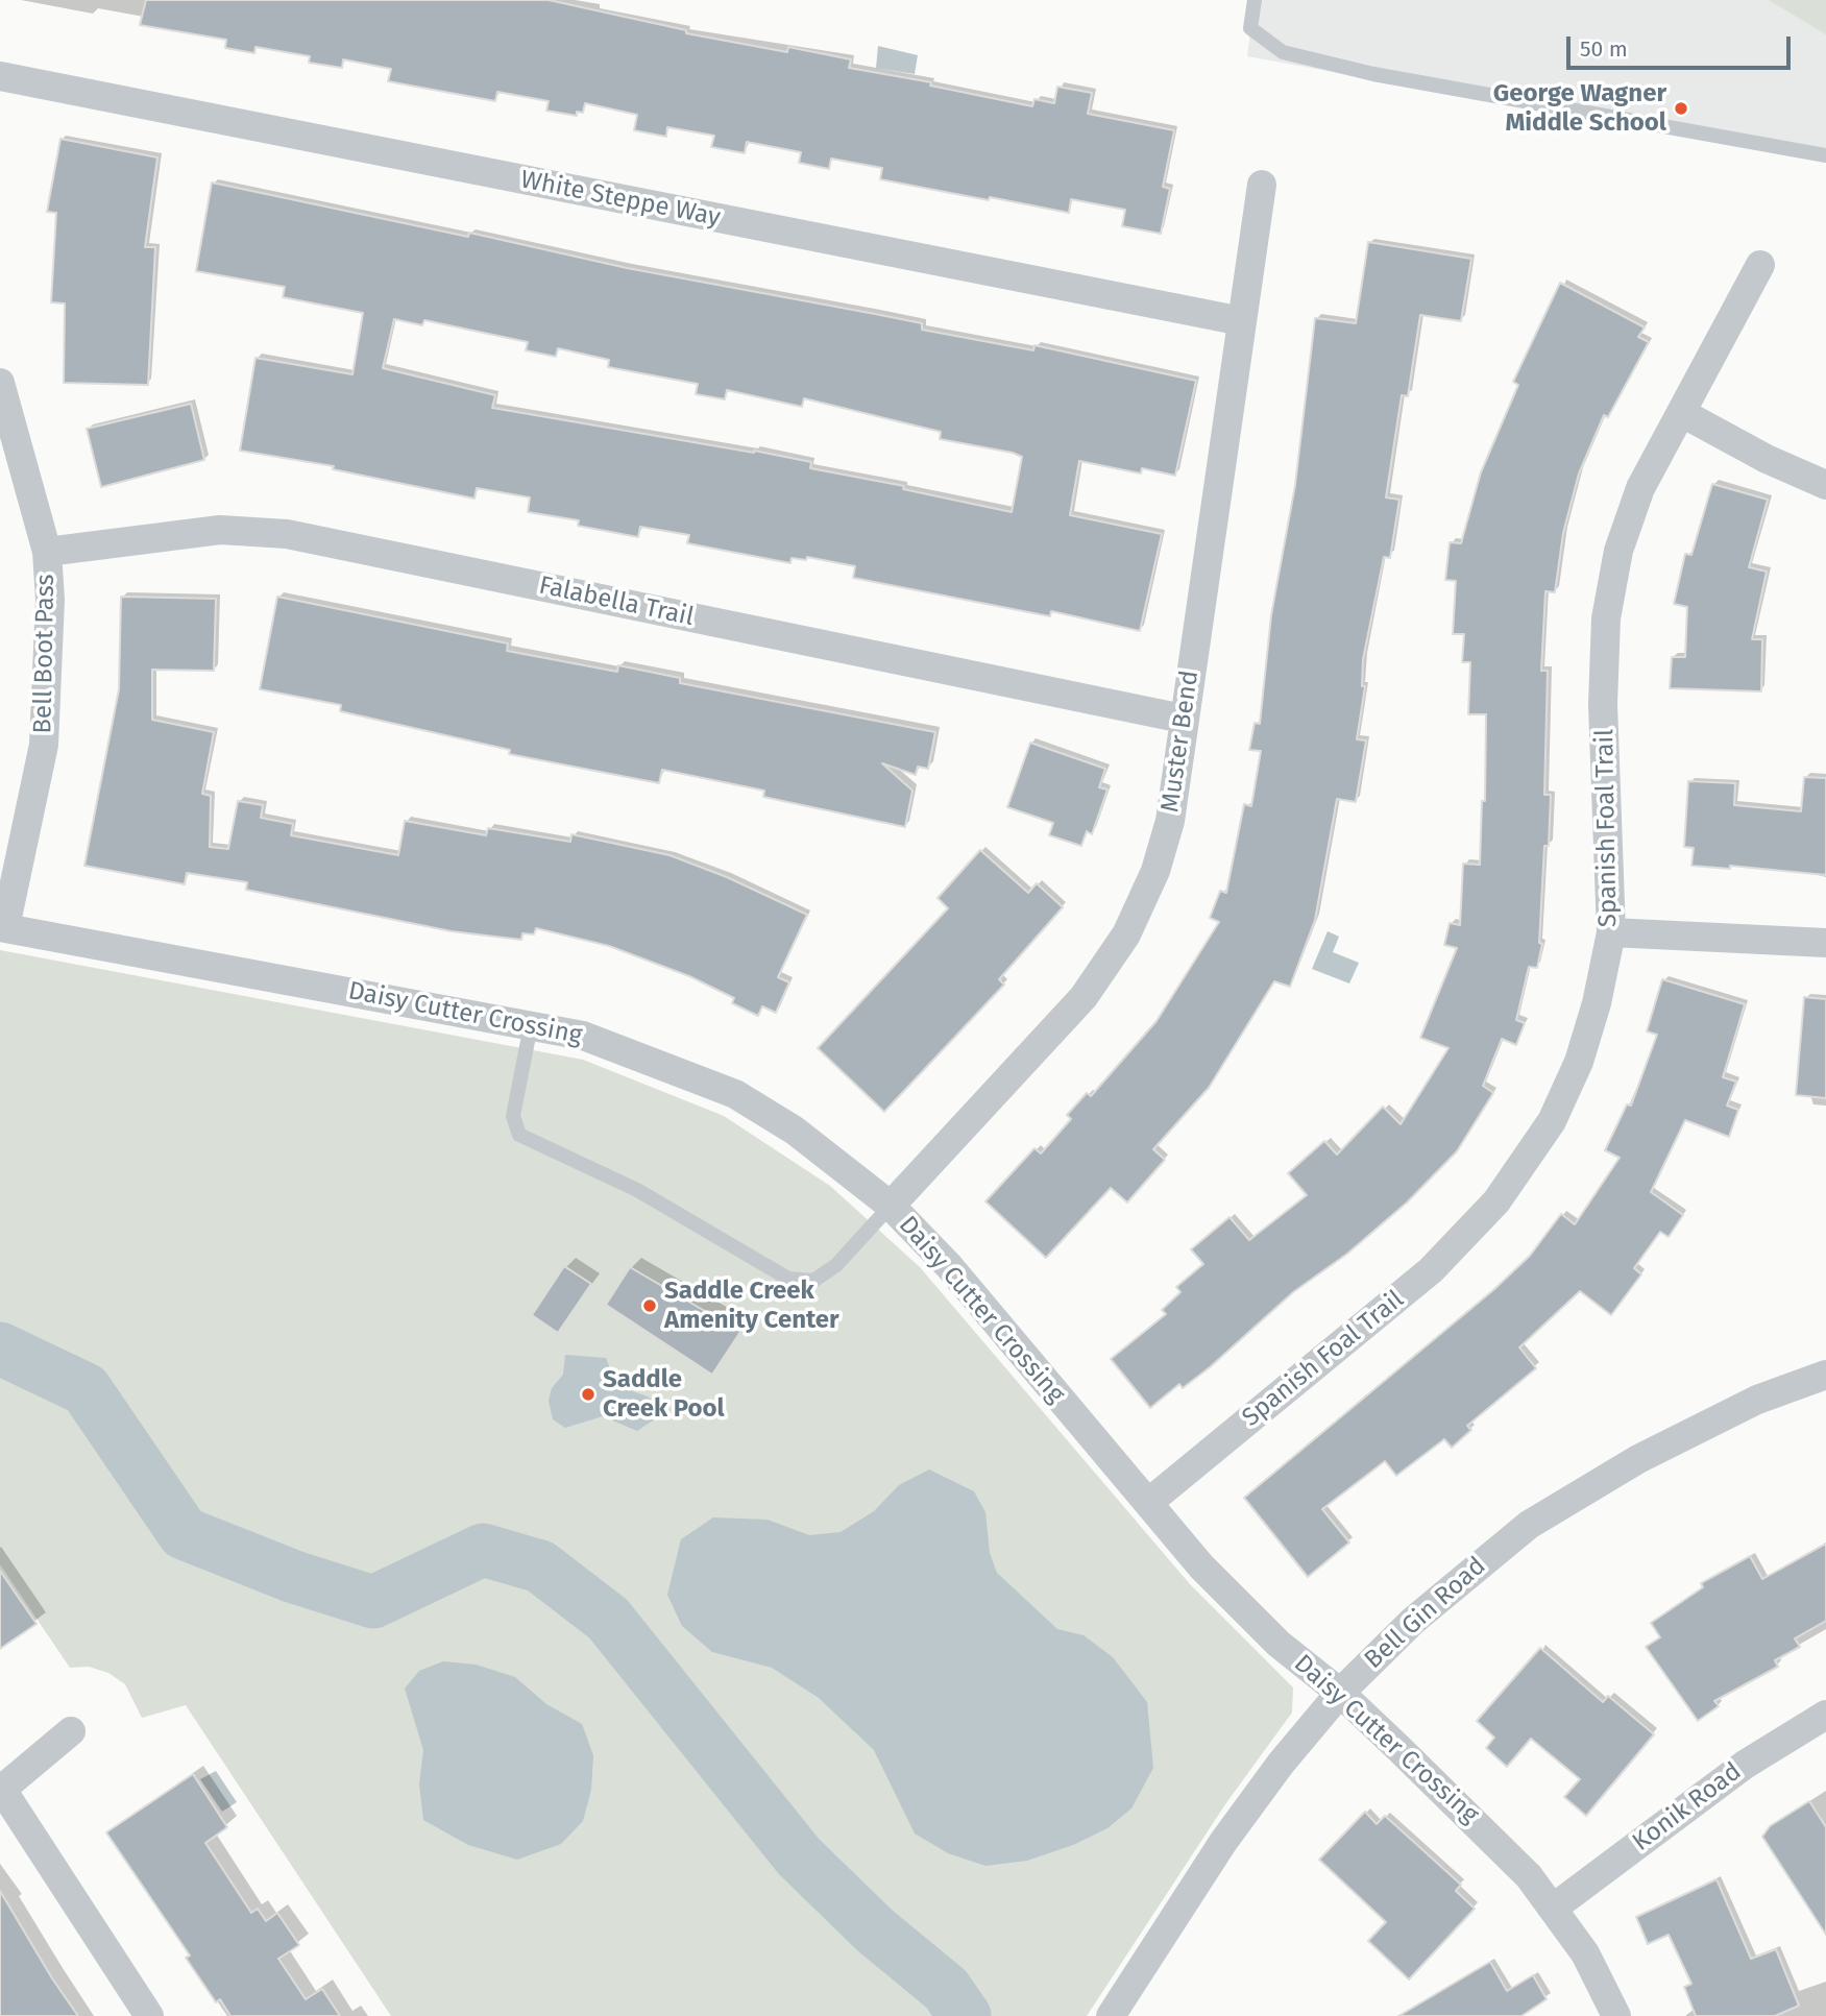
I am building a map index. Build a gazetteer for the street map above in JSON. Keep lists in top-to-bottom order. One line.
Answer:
{"streets":{"street":["White Steppe Way","Falabella Trail","Bell Boot Pass","Muster Bend","Spanish Foal Trail","Daisy Cutter Crossing","Bell Gin Road","Konik Road"]},"crossings":[["White Steppe Way","Muster Bend"],["Falabella Trail","Bell Boot Pass"],["Falabella Trail","Muster Bend"],["Bell Boot Pass","Daisy Cutter Crossing"],["Muster Bend","Daisy Cutter Crossing"],["Spanish Foal Trail","Daisy Cutter Crossing"],["Daisy Cutter Crossing","Bell Gin Road"],["Daisy Cutter Crossing","Konik Road"]],"places":["George Wagner Middle School","Saddle Creek Amenity Center","Saddle Creek Pool"],"scale_bar":"50 m"}
